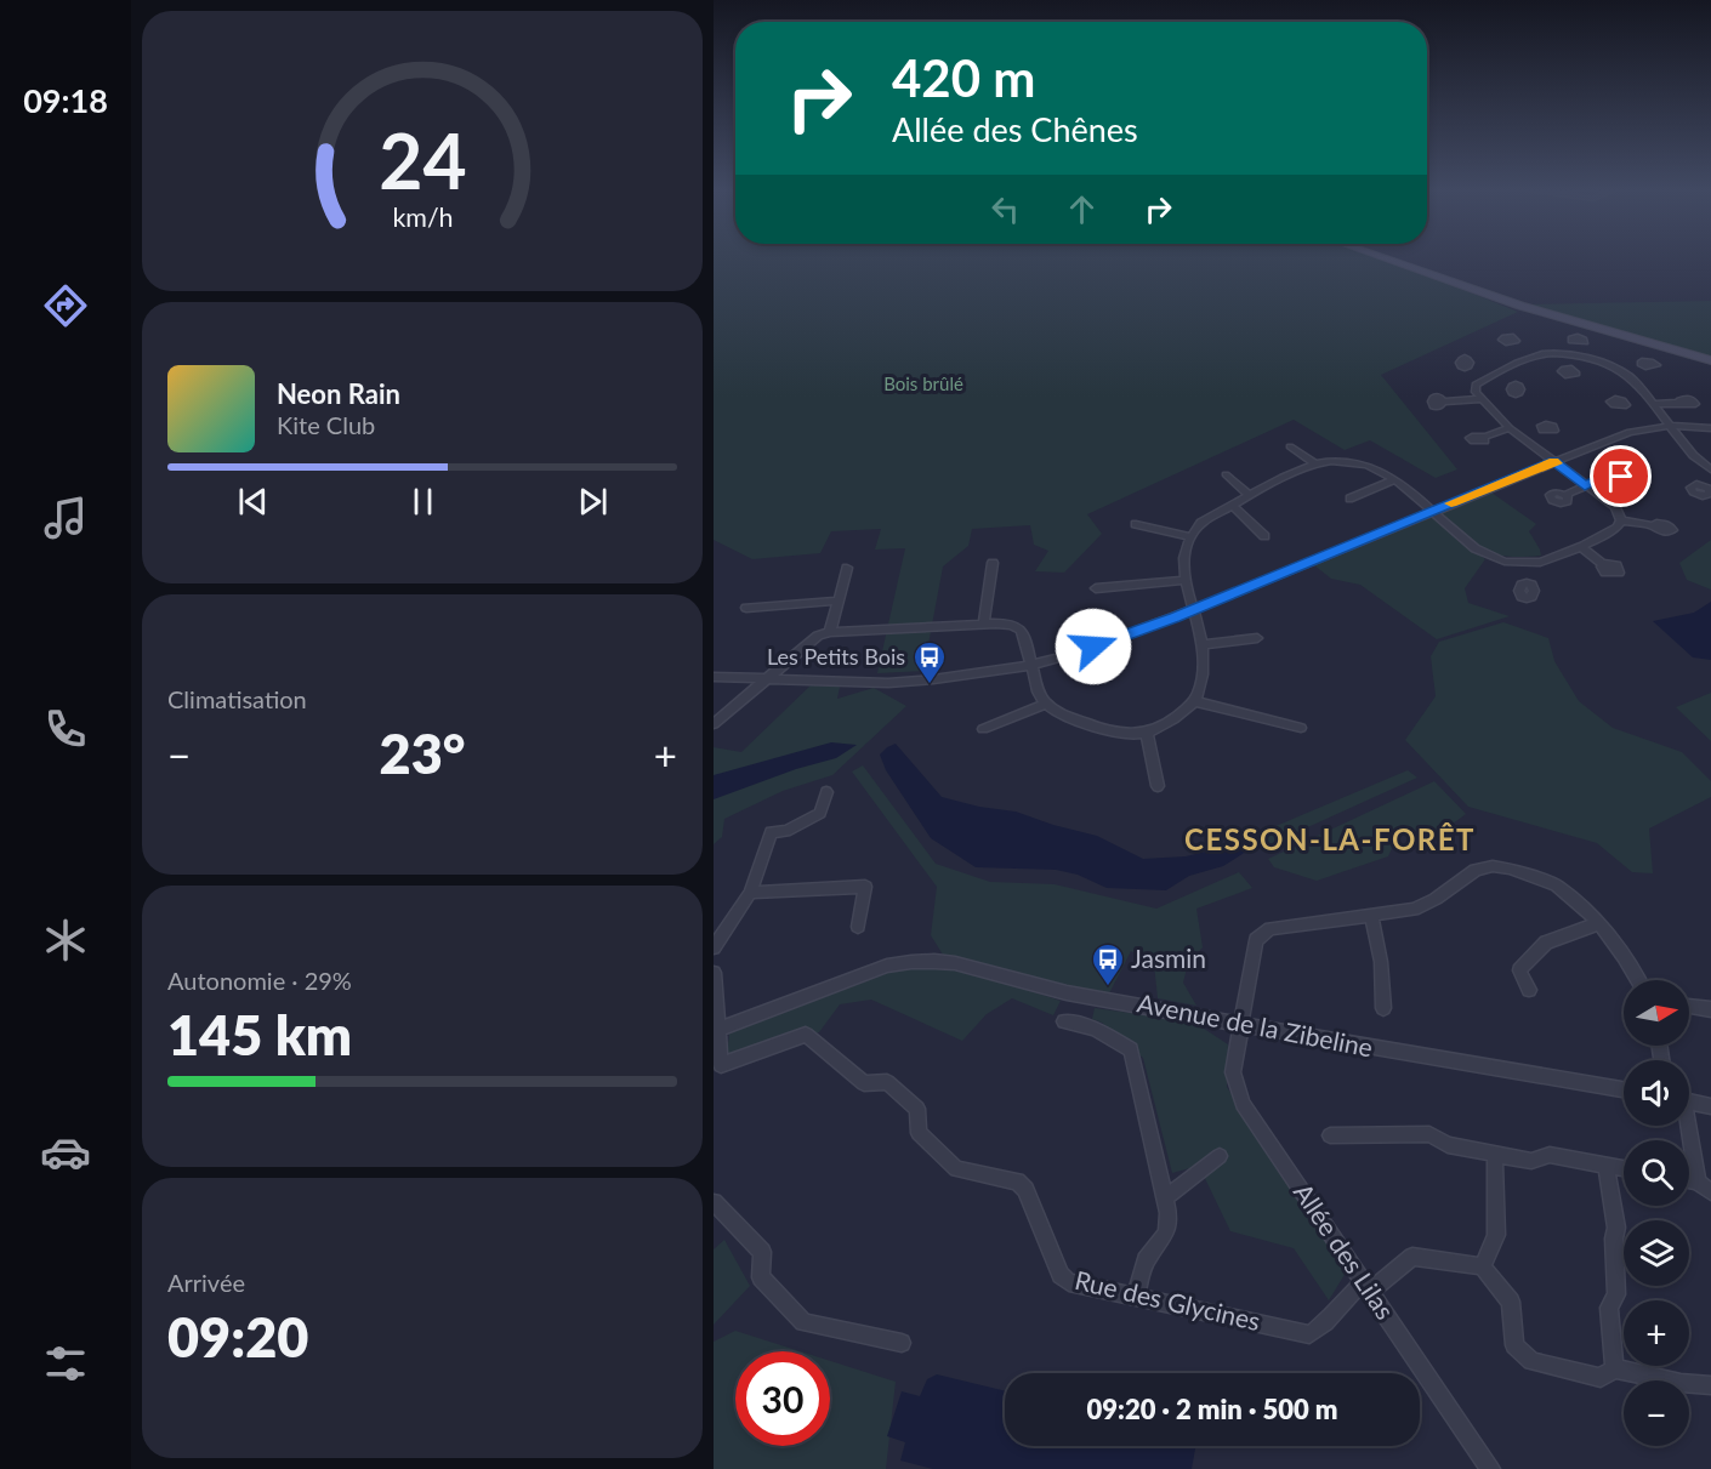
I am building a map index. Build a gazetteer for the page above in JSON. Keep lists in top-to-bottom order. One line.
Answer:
{"streets":{"street":["Avenue de la Zibeline","Allée des Lilas","Rue des Glycines"]},"crossings":[["Avenue de la Zibeline","Allée des Lilas"],["Avenue de la Zibeline","Rue des Glycines"],["Allée des Lilas","Rue des Glycines"]],"districts":["CESSON-LA-FORÊT"],"parks":["Bois brûlé"],"places":{"bus stop":["Les Petits Bois","Jasmin"]},"north":"right","page":{"tabs":"09:18","turn":["420 m","Allée des Chênes"],"song":["Neon Rain","Kite Club"],"tile":["Climatisation",["Autonomie · 29%","145 km"],["Arrivée","09:20"]],"heat":["−","23°","+"],"map_buttons":["+","−"],"limit":"30","trip":"09:20 · 2 min · 500 m","gauge":["24","km/h"]}}
